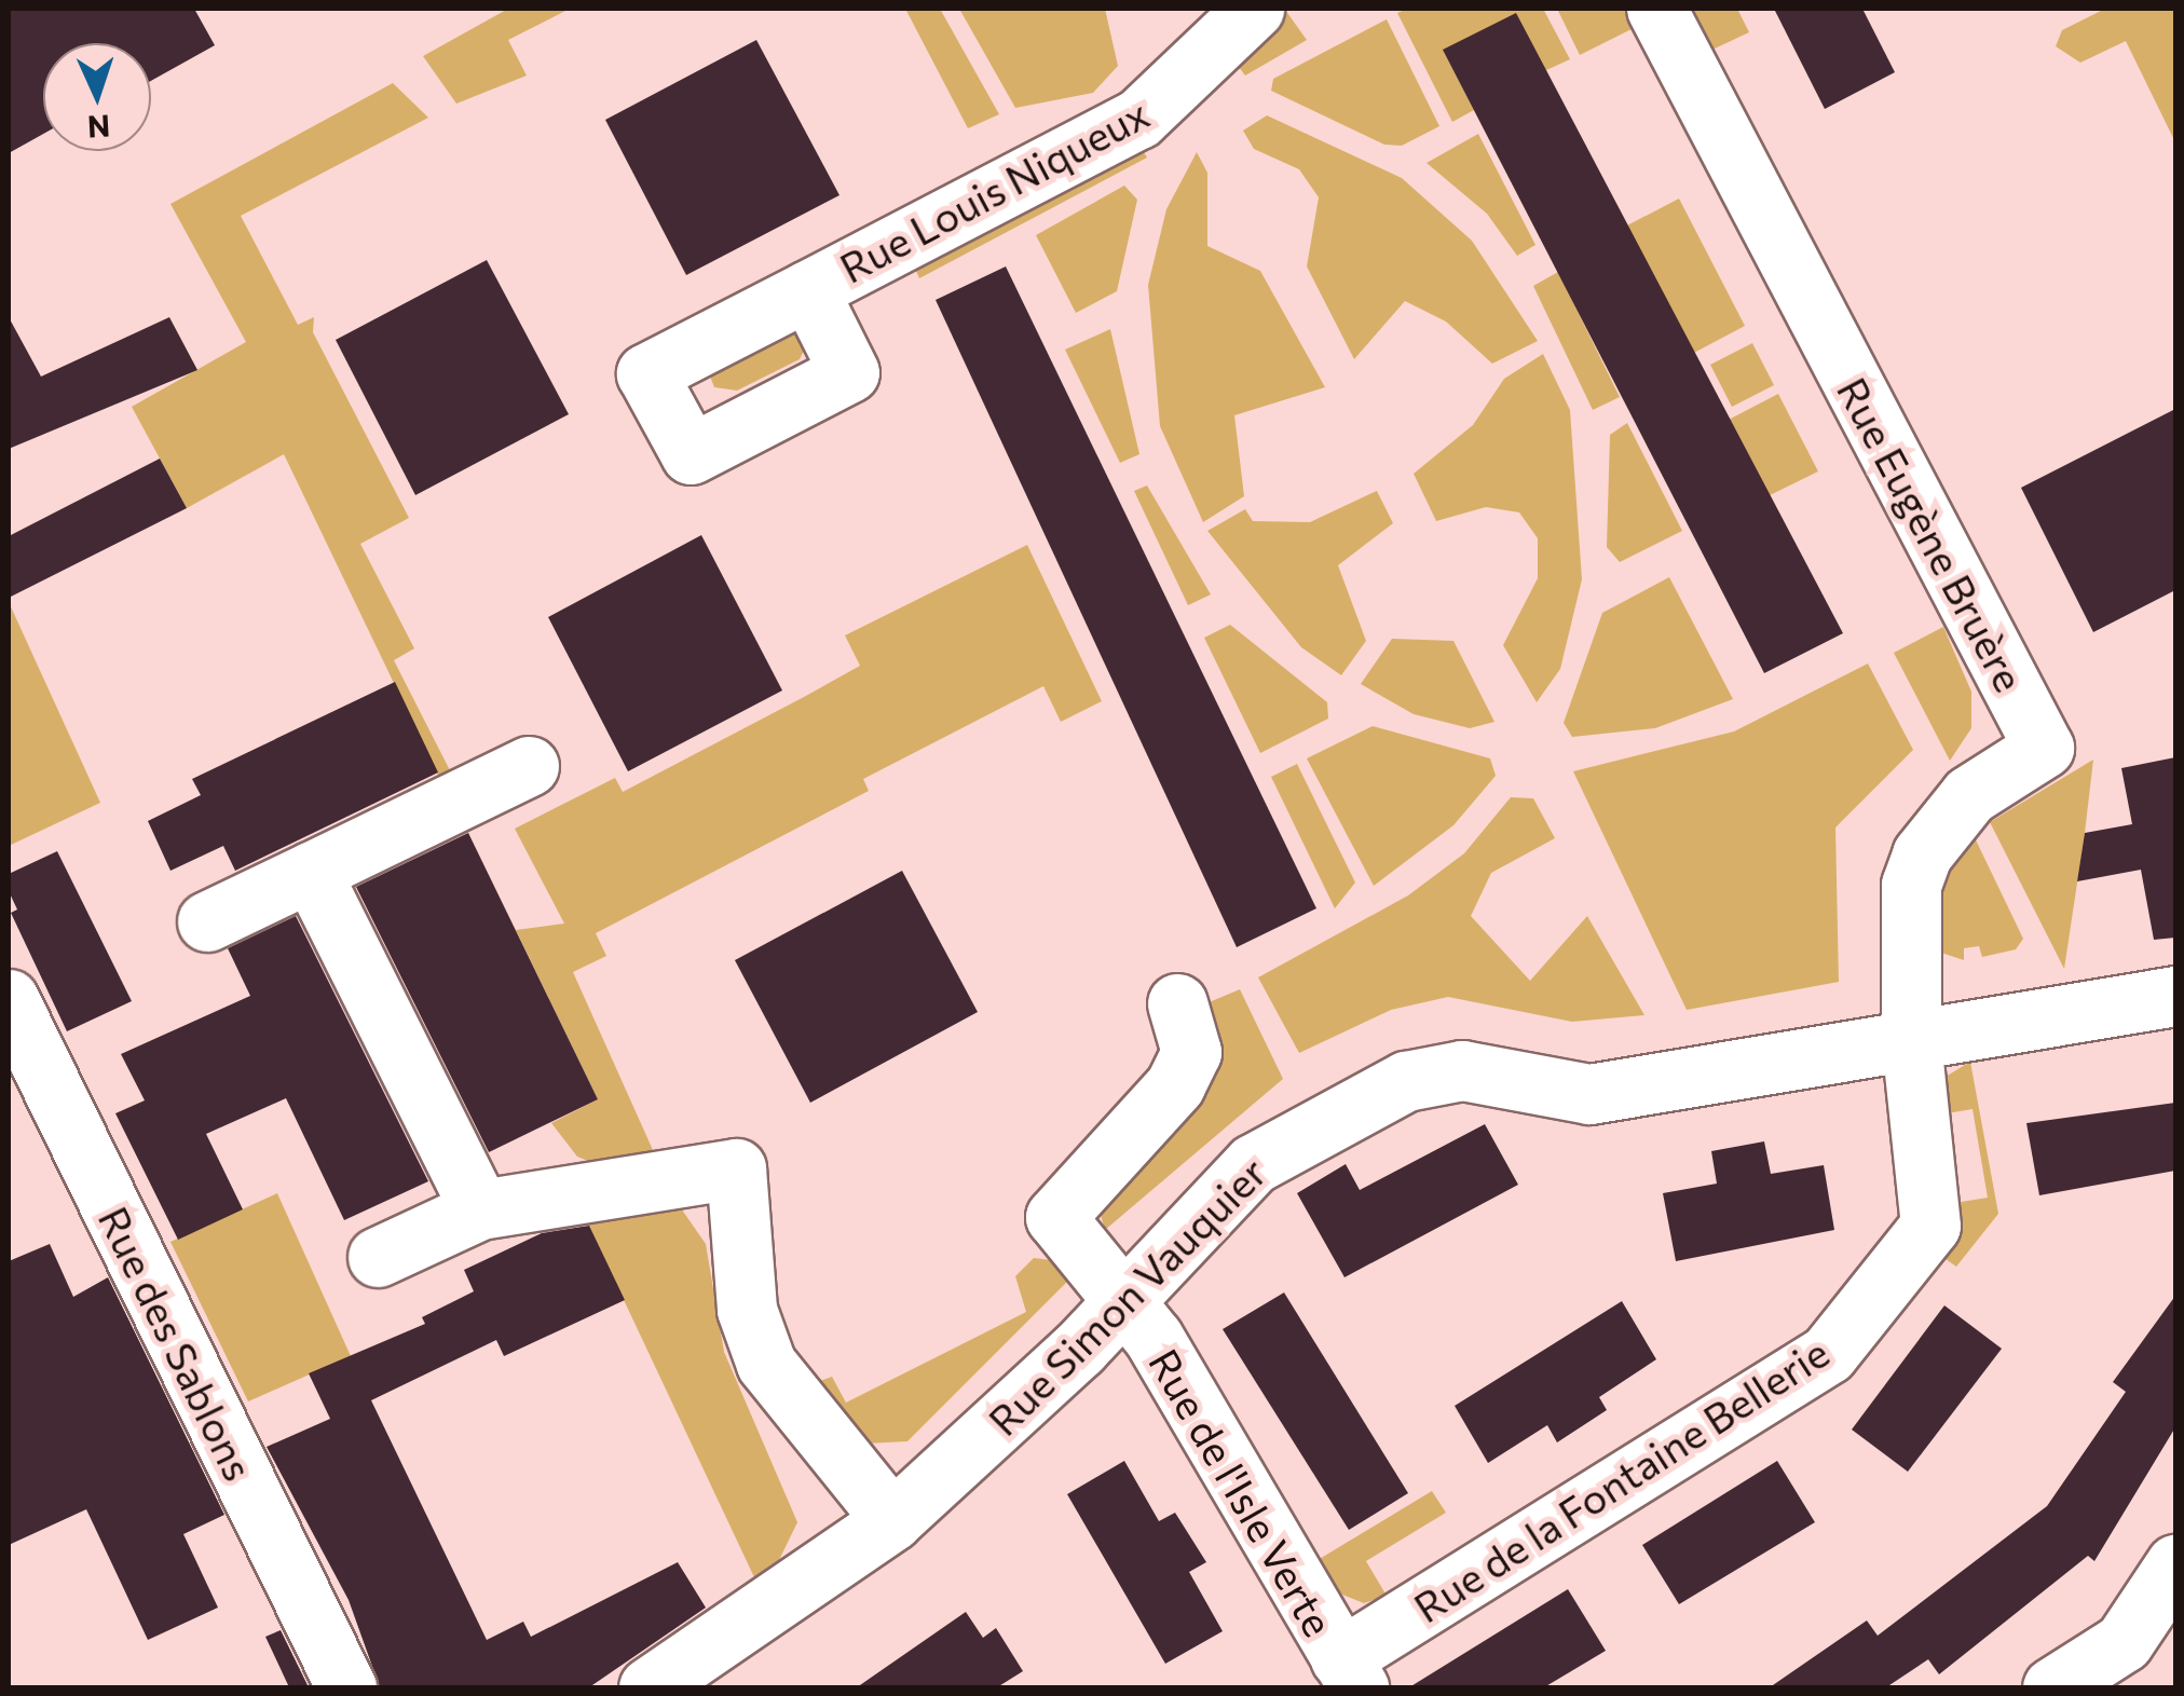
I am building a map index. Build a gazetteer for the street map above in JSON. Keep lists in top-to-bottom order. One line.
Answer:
{"streets":{"street":["Rue Louis Niqueux","Rue Eugène Bruère","Rue Simon Vauquier","Rue des Sablons","Rue de la Fontaine Bellerie","Rue de l'Isle Verte"]},"crossings":[["Rue Eugène Bruère","Rue Simon Vauquier"],["Rue Eugène Bruère","Rue de la Fontaine Bellerie"],["Rue Simon Vauquier","Rue de la Fontaine Bellerie"],["Rue Simon Vauquier","Rue de l'Isle Verte"],["Rue de la Fontaine Bellerie","Rue de l'Isle Verte"]],"north":"bottom"}
